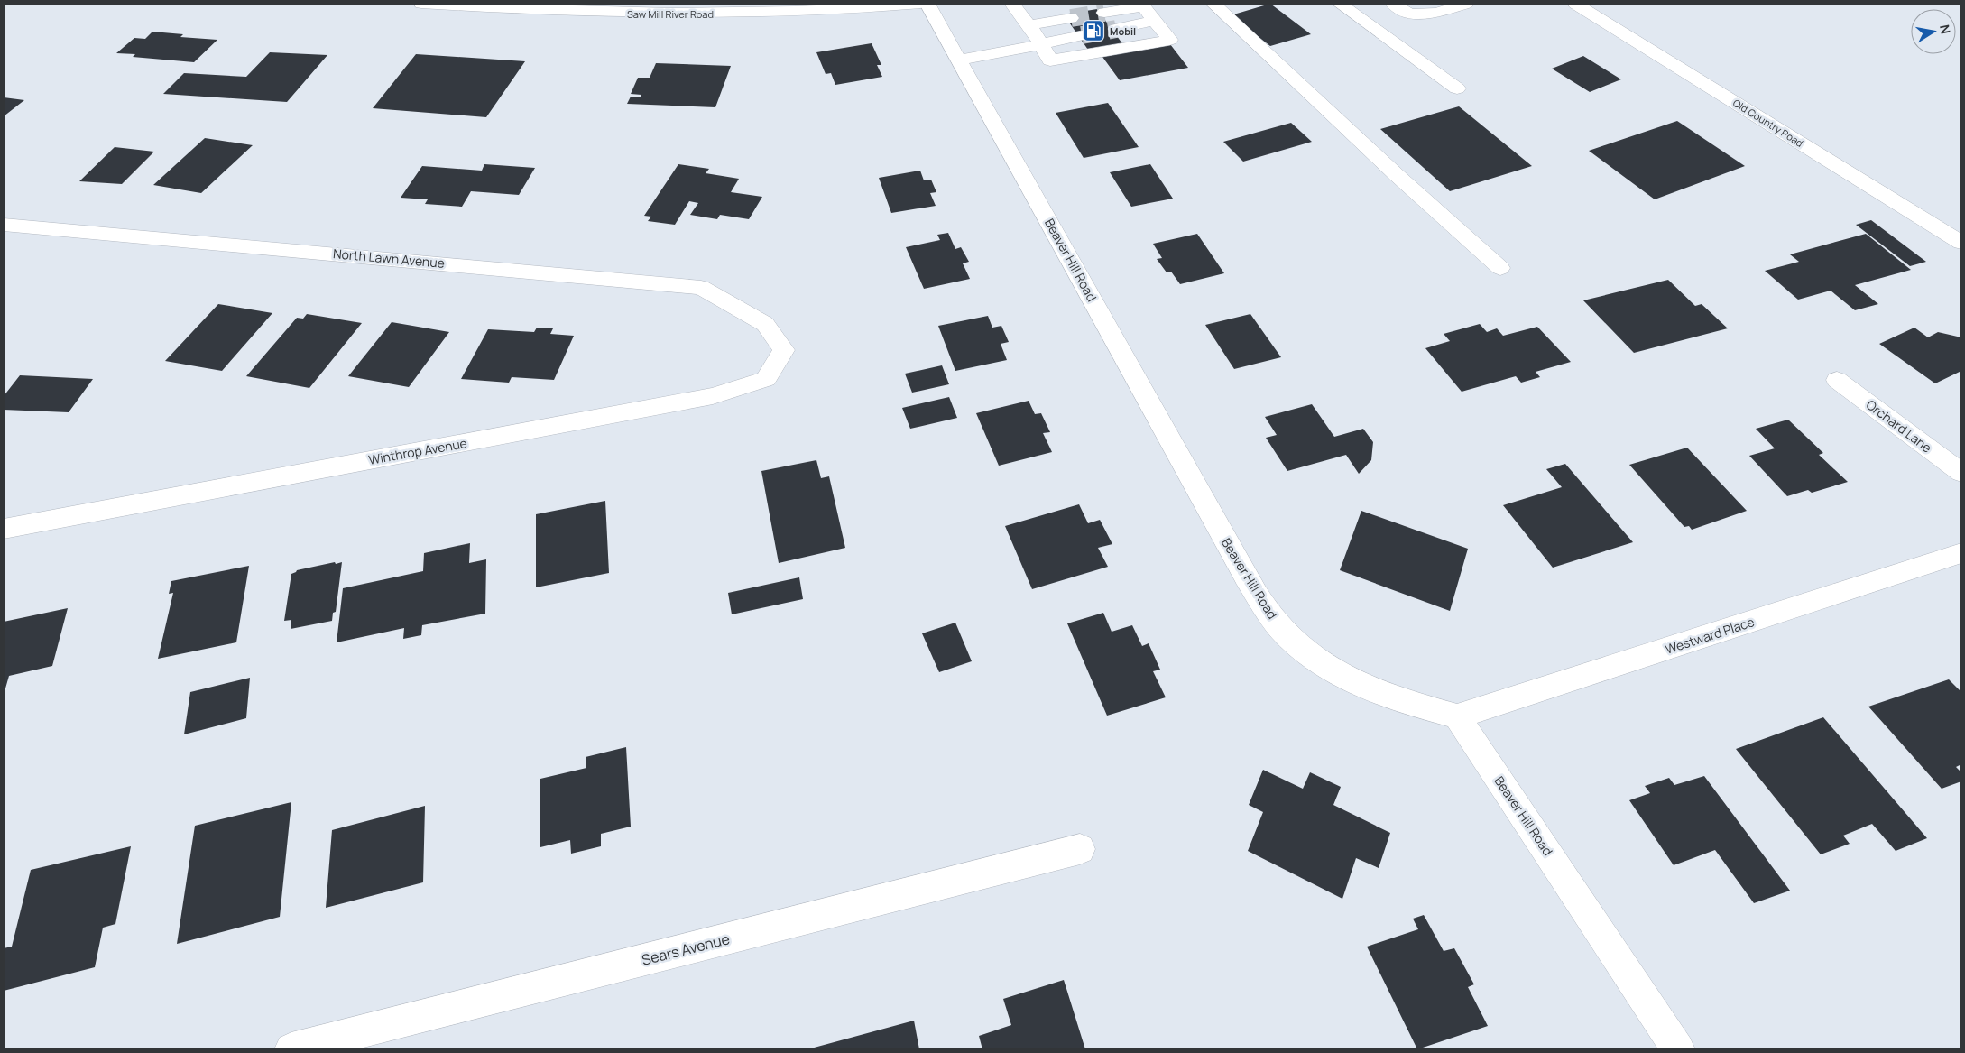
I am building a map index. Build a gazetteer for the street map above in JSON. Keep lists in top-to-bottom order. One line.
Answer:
{"streets":{"street":["Saw Mill River Road","Old Country Road","North Lawn Avenue","Beaver Hill Road","Orchard Lane","Winthrop Avenue","Westward Place","Sears Avenue"]},"crossings":[["North Lawn Avenue","Winthrop Avenue"],["Beaver Hill Road","Westward Place"]],"places":{"fuel station":["Mobil"]},"north":"right"}
